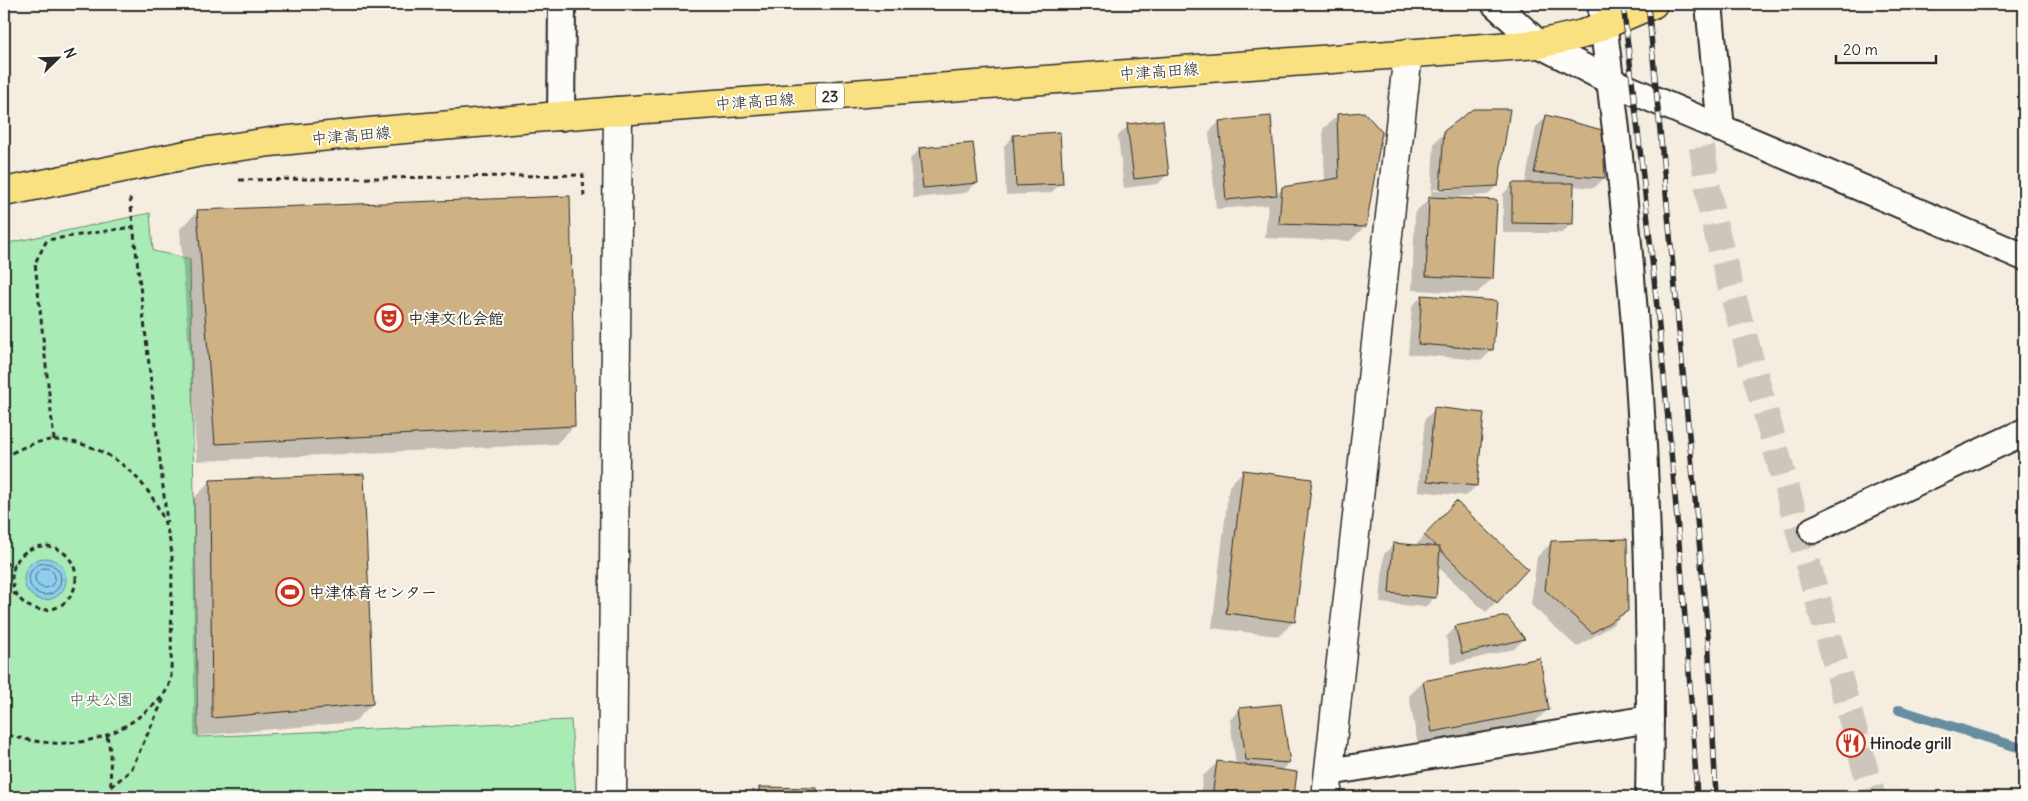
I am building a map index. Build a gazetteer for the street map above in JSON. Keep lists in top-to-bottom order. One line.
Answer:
{"streets":{"main road":["中津高田線","23"]},"parks":["中央公園"],"places":{"theatre":["中津文化会館"],"sports":["中津体育センター"],"restaurant":["Hinode grill"]},"scale_bar":"20 m","north":"top right"}
